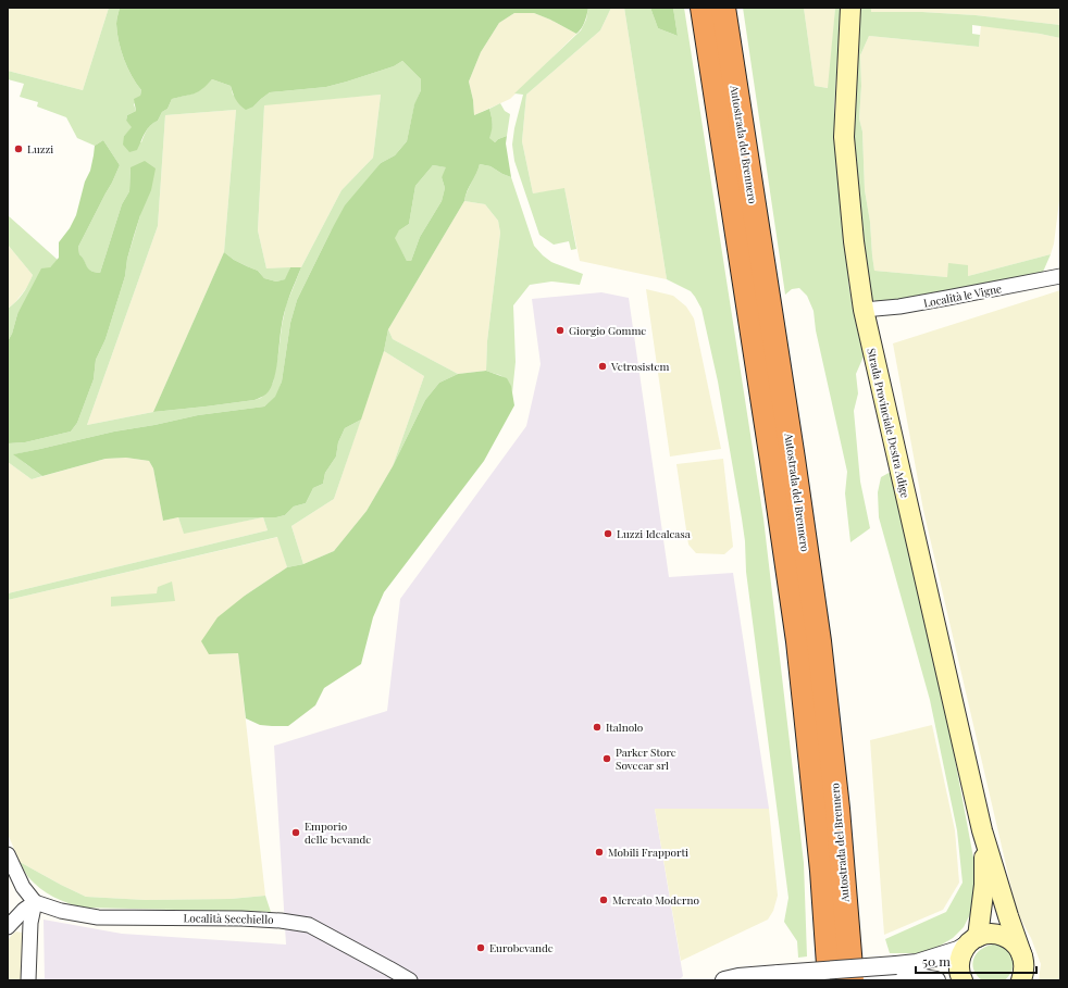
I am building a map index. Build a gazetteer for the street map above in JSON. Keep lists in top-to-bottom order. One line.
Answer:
{"streets":{"highway":["Autostrada del Brennero"],"main road":["Strada Provinciale Destra Adige"],"street":["Località le Vigne","Località Secchiello"]},"crossings":[["Località le Vigne","Strada Provinciale Destra Adige"]],"places":["Luzzi","Giorgio Gomme","Vetrosistem","Luzzi Idealcasa","Italnolo","Parker Store Sovecar srl","Emporio delle bevande","Mobili Frapporti","Mercato Moderno","Eurobevande"],"scale_bar":"50 m"}
